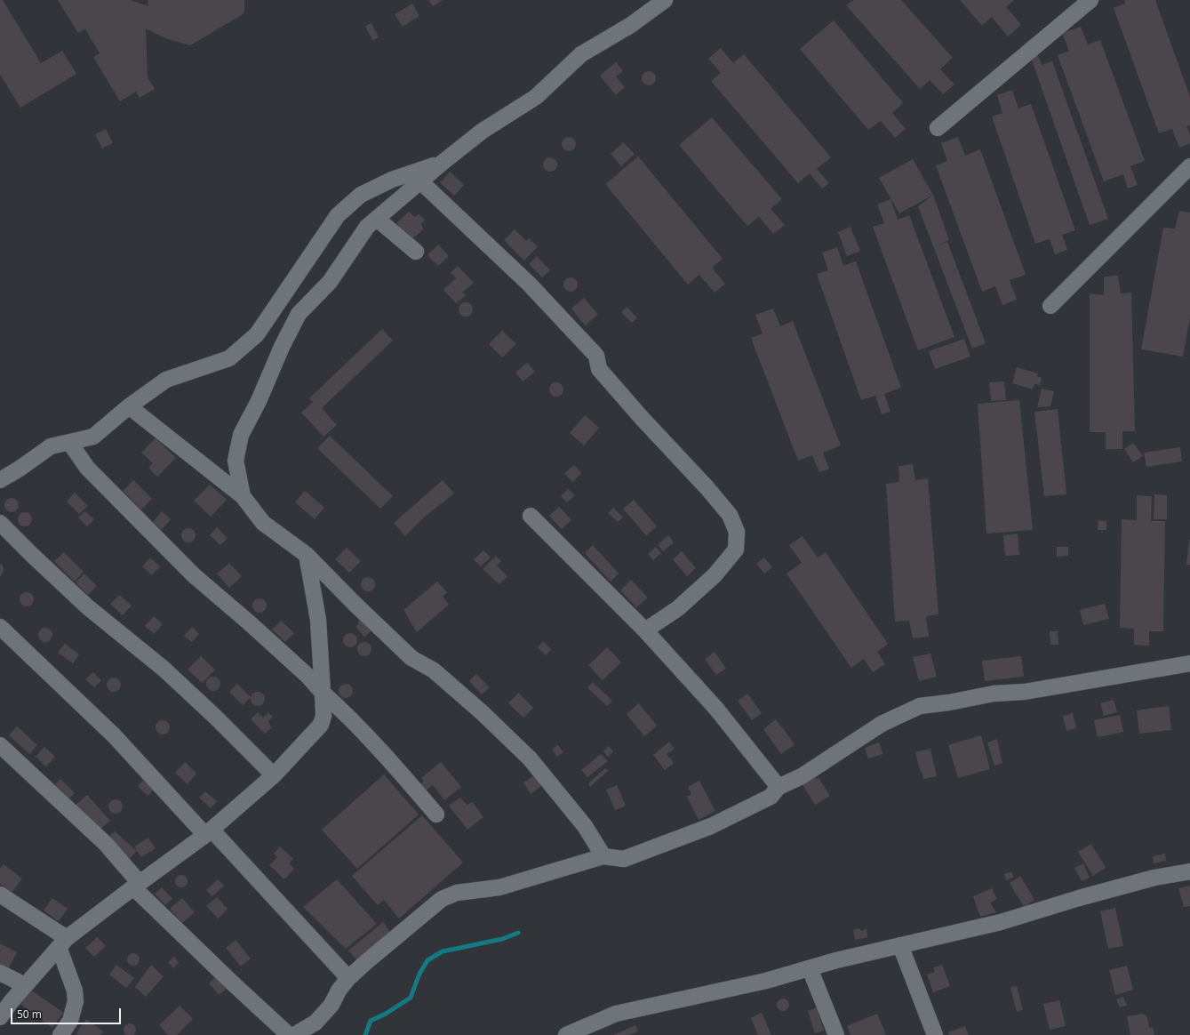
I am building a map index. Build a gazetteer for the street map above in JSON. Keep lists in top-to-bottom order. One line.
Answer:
{"scale_bar":"50 m"}
